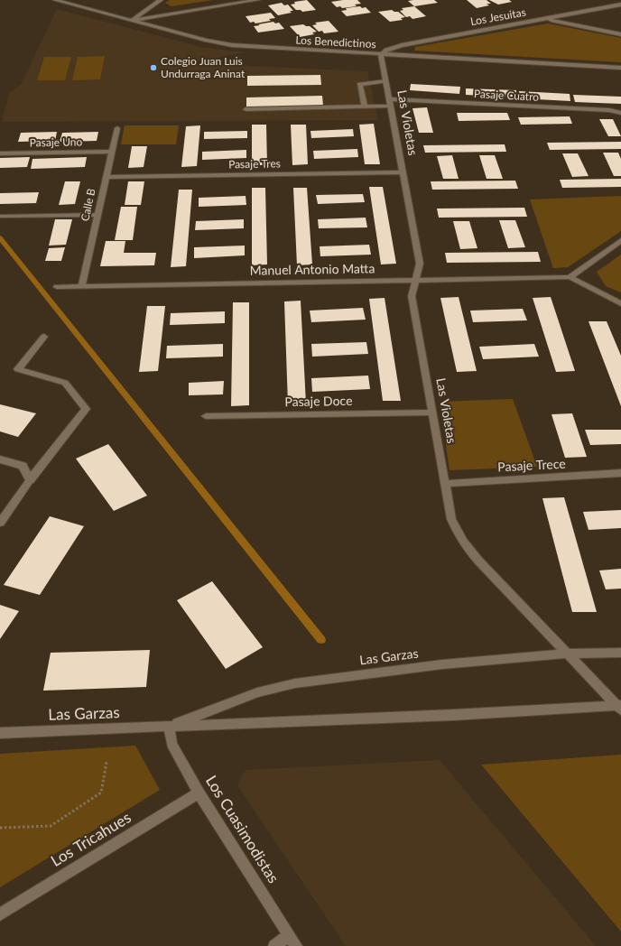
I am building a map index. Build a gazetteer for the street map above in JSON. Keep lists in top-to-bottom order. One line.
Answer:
{"streets":{"street":["Los Jesuitas","Los Benedictinos","Pasaje Cuatro","Las Violetas","Pasaje Uno","Pasaje Tres","Calle B","Manuel Antonio Matta","Pasaje Doce","Pasaje Trece","Las Garzas","Los Cuasimodistas","Los Tricahues"]},"crossings":[["Los Jesuitas","Los Benedictinos"],["Los Jesuitas","Las Violetas"],["Los Benedictinos","Las Violetas"],["Pasaje Cuatro","Las Violetas"],["Las Violetas","Pasaje Tres"],["Las Violetas","Manuel Antonio Matta"],["Las Violetas","Pasaje Doce"],["Las Violetas","Pasaje Trece"],["Las Violetas","Las Garzas"],["Pasaje Uno","Calle B"],["Pasaje Tres","Calle B"],["Calle B","Manuel Antonio Matta"],["Las Garzas","Los Cuasimodistas"],["Los Cuasimodistas","Los Tricahues"]],"places":["Colegio Juan Luis Undurraga Aninat"]}
